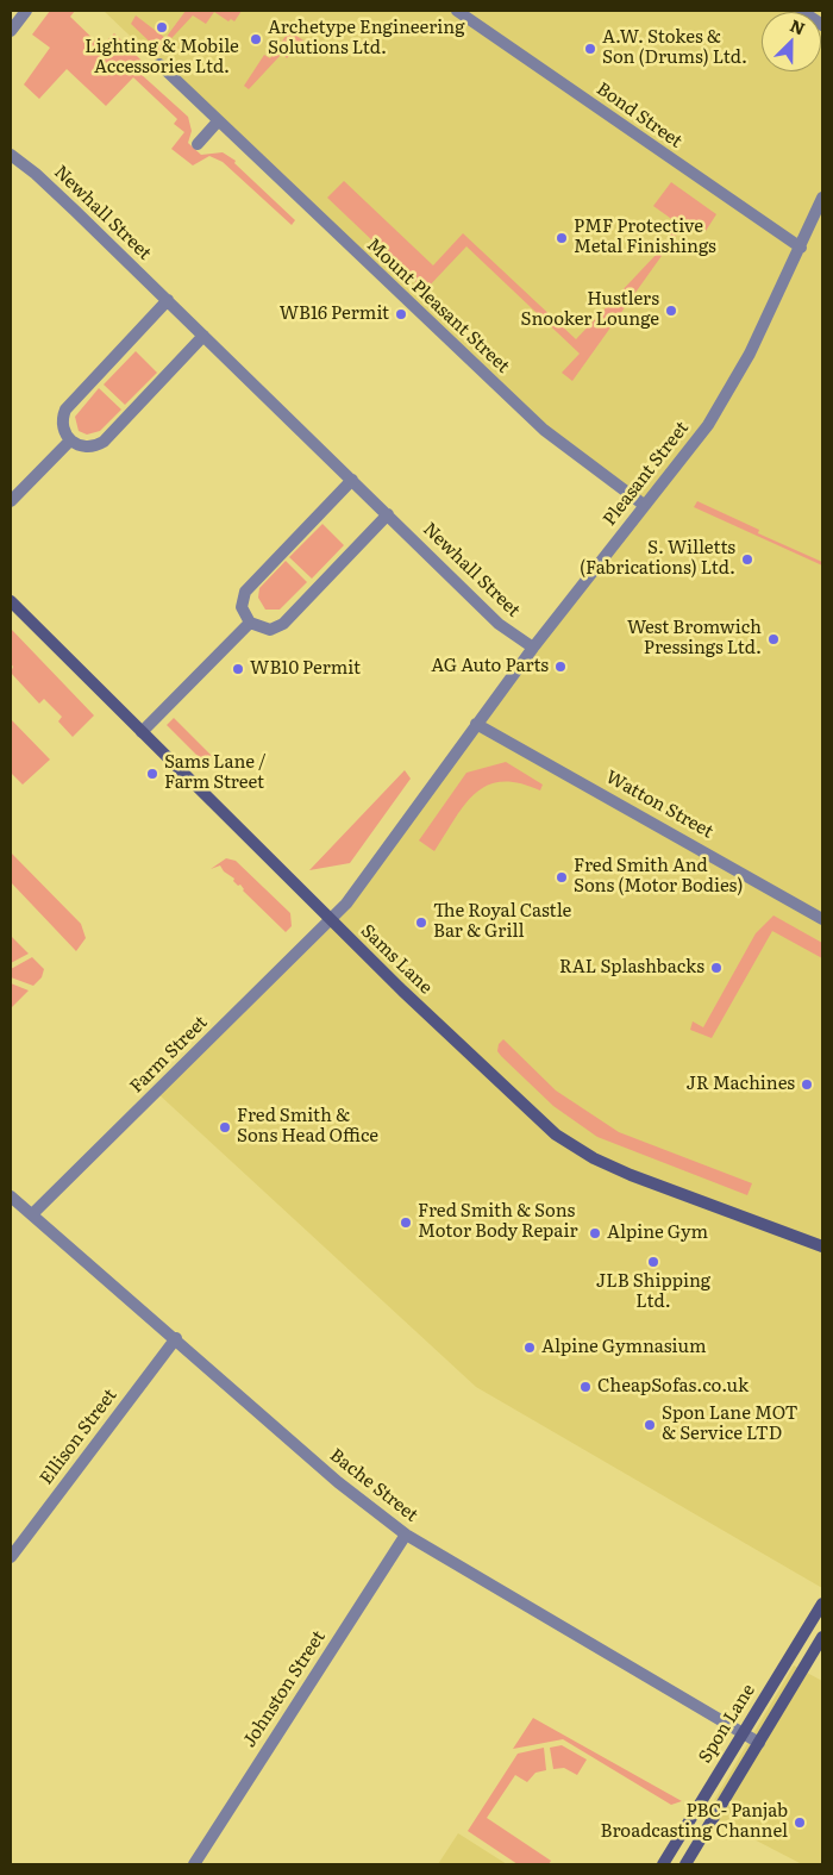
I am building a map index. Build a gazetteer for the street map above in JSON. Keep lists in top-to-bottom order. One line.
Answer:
{"streets":{"street":["Bond Street","Newhall Street","Mount Pleasant Street","Pleasant Street","Watton Street","Sams Lane","Farm Street","Ellison Street","Bache Street","Johnston Street","Spon Lane"]},"crossings":[["Bond Street","Pleasant Street"],["Newhall Street","Pleasant Street"],["Mount Pleasant Street","Pleasant Street"],["Pleasant Street","Watton Street"],["Pleasant Street","Sams Lane"],["Pleasant Street","Farm Street"],["Sams Lane","Farm Street"],["Farm Street","Bache Street"],["Ellison Street","Bache Street"],["Bache Street","Johnston Street"],["Bache Street","Spon Lane"]],"places":["Lighting & Mobile Accessories Ltd.","Archetype Engineering Solutions Ltd.","A.W. Stokes & Son (Drums) Ltd.","PMF Protective Metal Finishings","Hustlers Snooker Lounge","WB16 Permit","S. Willetts (Fabrications) Ltd.","West Bromwich Pressings Ltd.","AG Auto Parts","WB10 Permit","Sams Lane / Farm Street","Fred Smith And Sons (Motor Bodies)","The Royal Castle Bar & Grill","RAL Splashbacks","JR Machines","Fred Smith & Sons Head Office","Fred Smith & Sons Motor Body Repair","Alpine Gym","JLB Shipping Ltd.","Alpine Gymnasium","CheapSofas.co.uk","Spon Lane MOT & Service LTD","PBC- Panjab Broadcasting Channel"],"north":"top right"}
